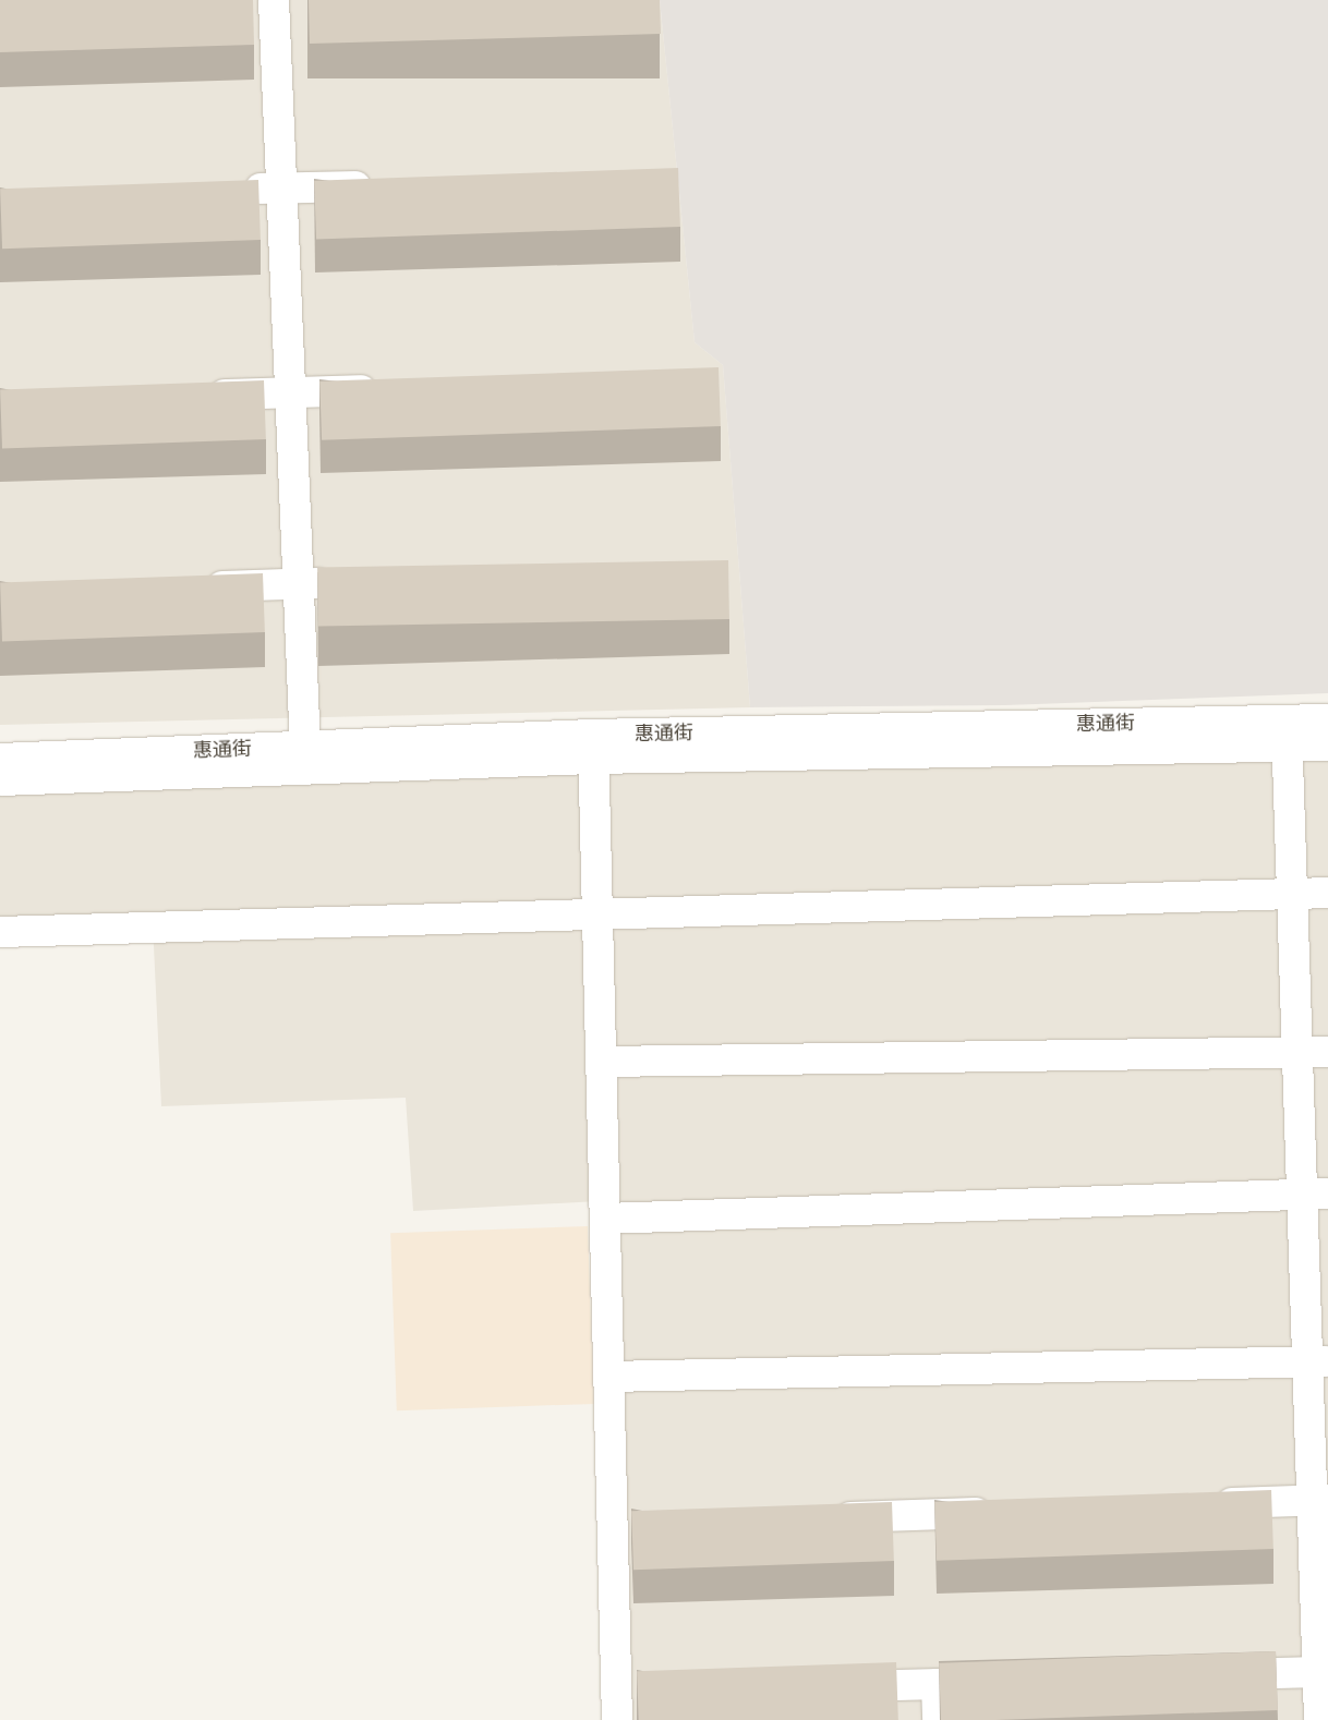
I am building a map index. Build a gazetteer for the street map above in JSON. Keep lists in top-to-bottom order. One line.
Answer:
{"streets":{"street":["惠通街"]}}
